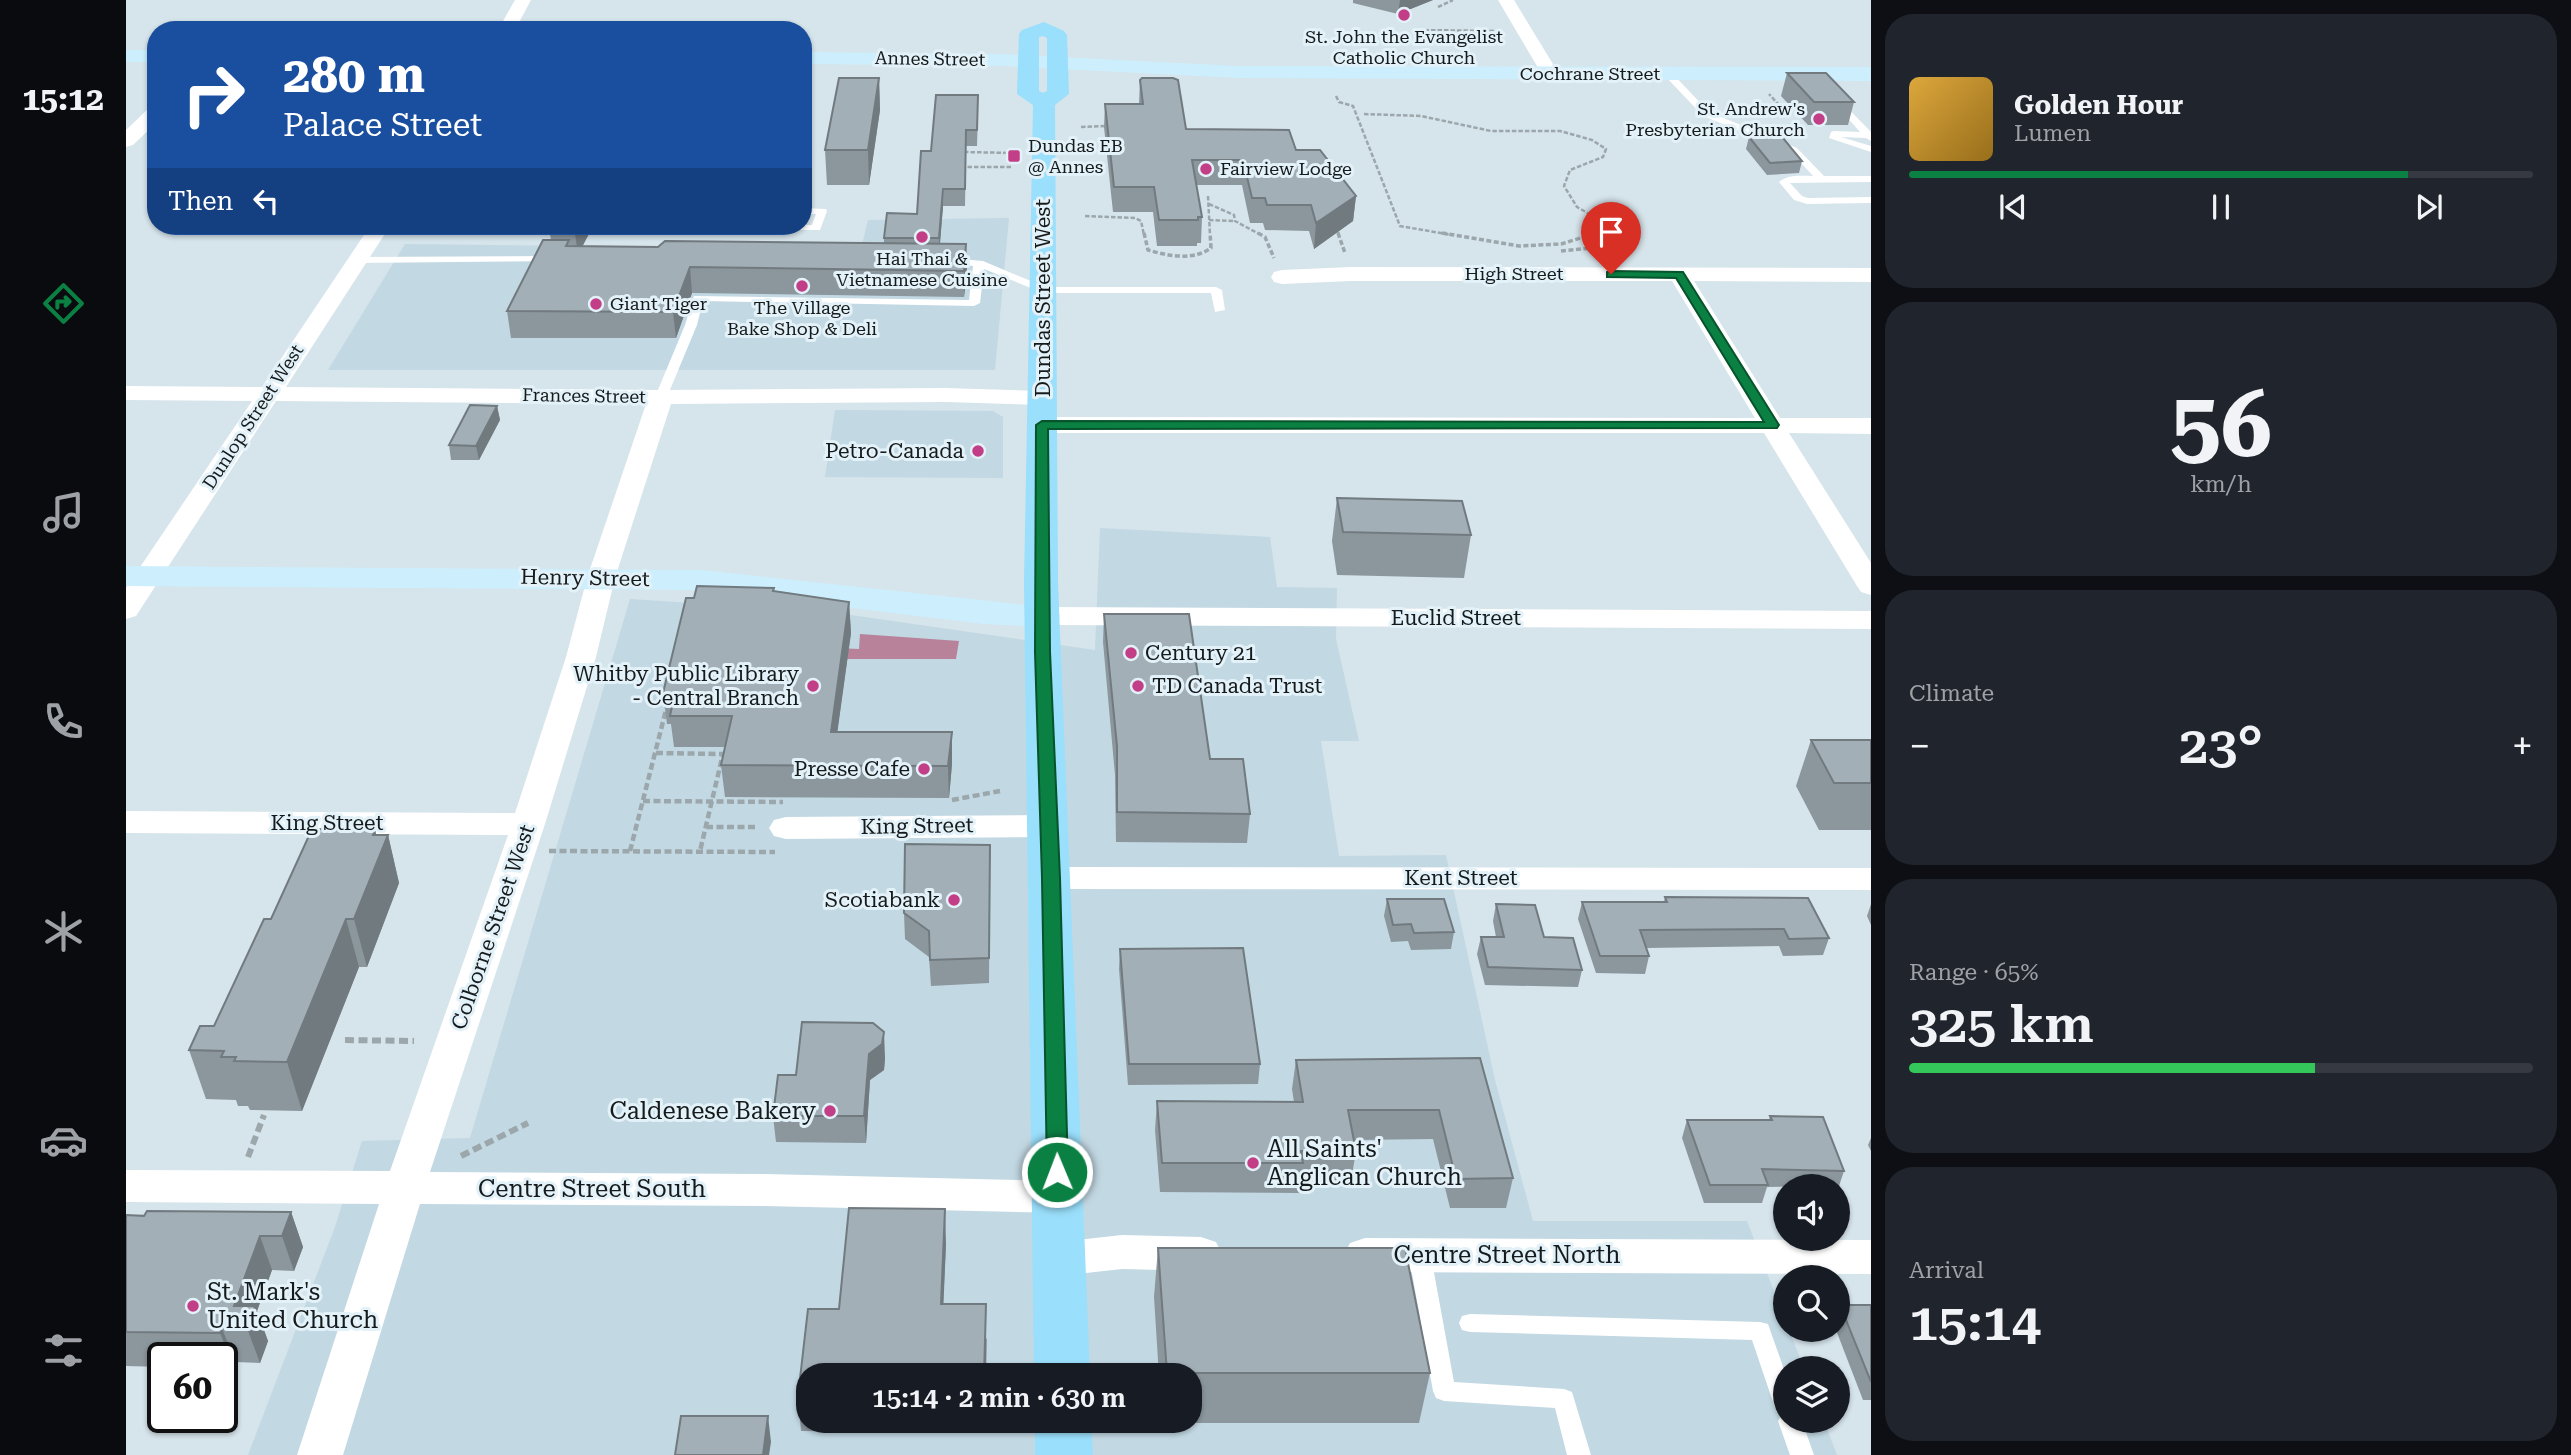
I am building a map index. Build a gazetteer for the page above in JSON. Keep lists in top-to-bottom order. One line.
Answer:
{"streets":{"main road":["Annes Street","Cochrane Street","Dundas Street West","Henry Street"],"street":["High Street","Frances Street","Dunlop Street West","Euclid Street","King Street","Kent Street","Colborne Street West","Centre Street South","Centre Street North"]},"crossings":[["Annes Street","Cochrane Street"],["Annes Street","Dundas Street West"],["Cochrane Street","Dundas Street West"],["Dundas Street West","Frances Street"],["Dundas Street West","Henry Street"],["Dundas Street West","Euclid Street"],["Dundas Street West","King Street"],["Dundas Street West","Kent Street"],["Dundas Street West","Centre Street South"],["Frances Street","Dunlop Street West"],["Frances Street","Colborne Street West"],["Dunlop Street West","Henry Street"],["Henry Street","Euclid Street"],["Henry Street","Colborne Street West"],["King Street","Colborne Street West"],["Colborne Street West","Centre Street South"]],"places":{"other":["St. John the Evangelist Catholic Church","St. Andrew's Presbyterian Church","Fairview Lodge","Hai Thai & Vietnamese Cuisine","The Village Bake Shop & Deli","Giant Tiger","Petro-Canada","Century 21","Whitby Public Library - Central Branch","TD Canada Trust","Presse Cafe","Scotiabank","Caldenese Bakery","All Saints' Anglican Church","St. Mark's United Church"],"transit":["Dundas EB @ Annes"]},"page":{"tabs":"15:12","turn":["280 m","Palace Street"],"song":["Golden Hour","Lumen"],"then":"Then","tile":[["56","km/h"],"Climate",["Range · 65%","325 km"],["Arrival","15:14"]],"heat":["−","23°","+"],"limit":"60","trip":"15:14 · 2 min · 630 m"}}
